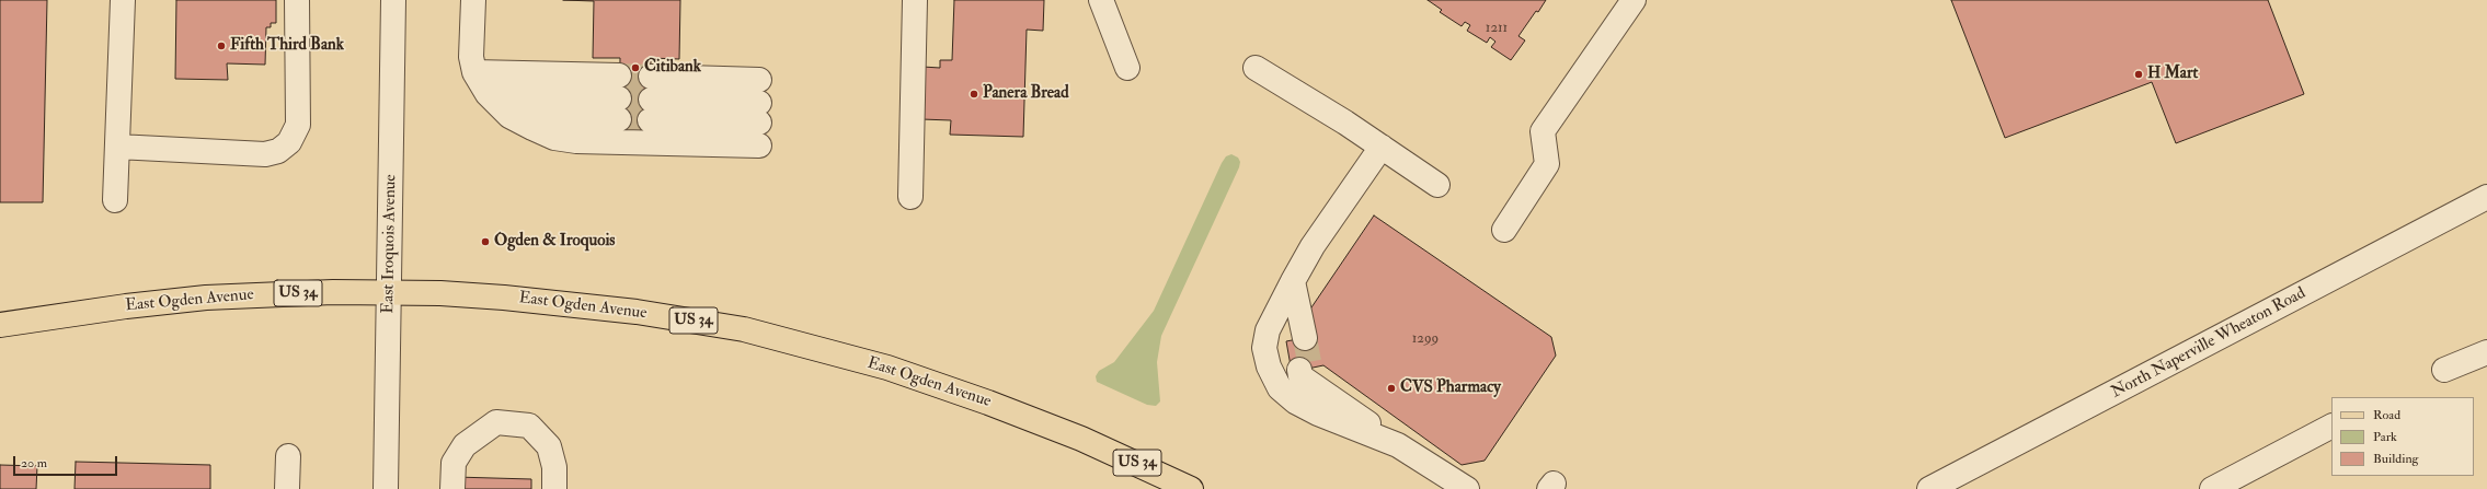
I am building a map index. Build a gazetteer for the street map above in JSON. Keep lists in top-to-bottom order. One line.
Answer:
{"streets":{"main road":["US 34","East Ogden Avenue"],"street":["East Iroquois Avenue","North Naperville Wheaton Road"]},"crossings":[["East Iroquois Avenue","East Ogden Avenue"]],"places":["Fifth Third Bank","Citibank","H Mart","Panera Bread","Ogden & Iroquois","CVS Pharmacy"],"house_numbers":["1211","1299"],"legend":["Road","Park","Building"],"scale_bar":"20 m"}
